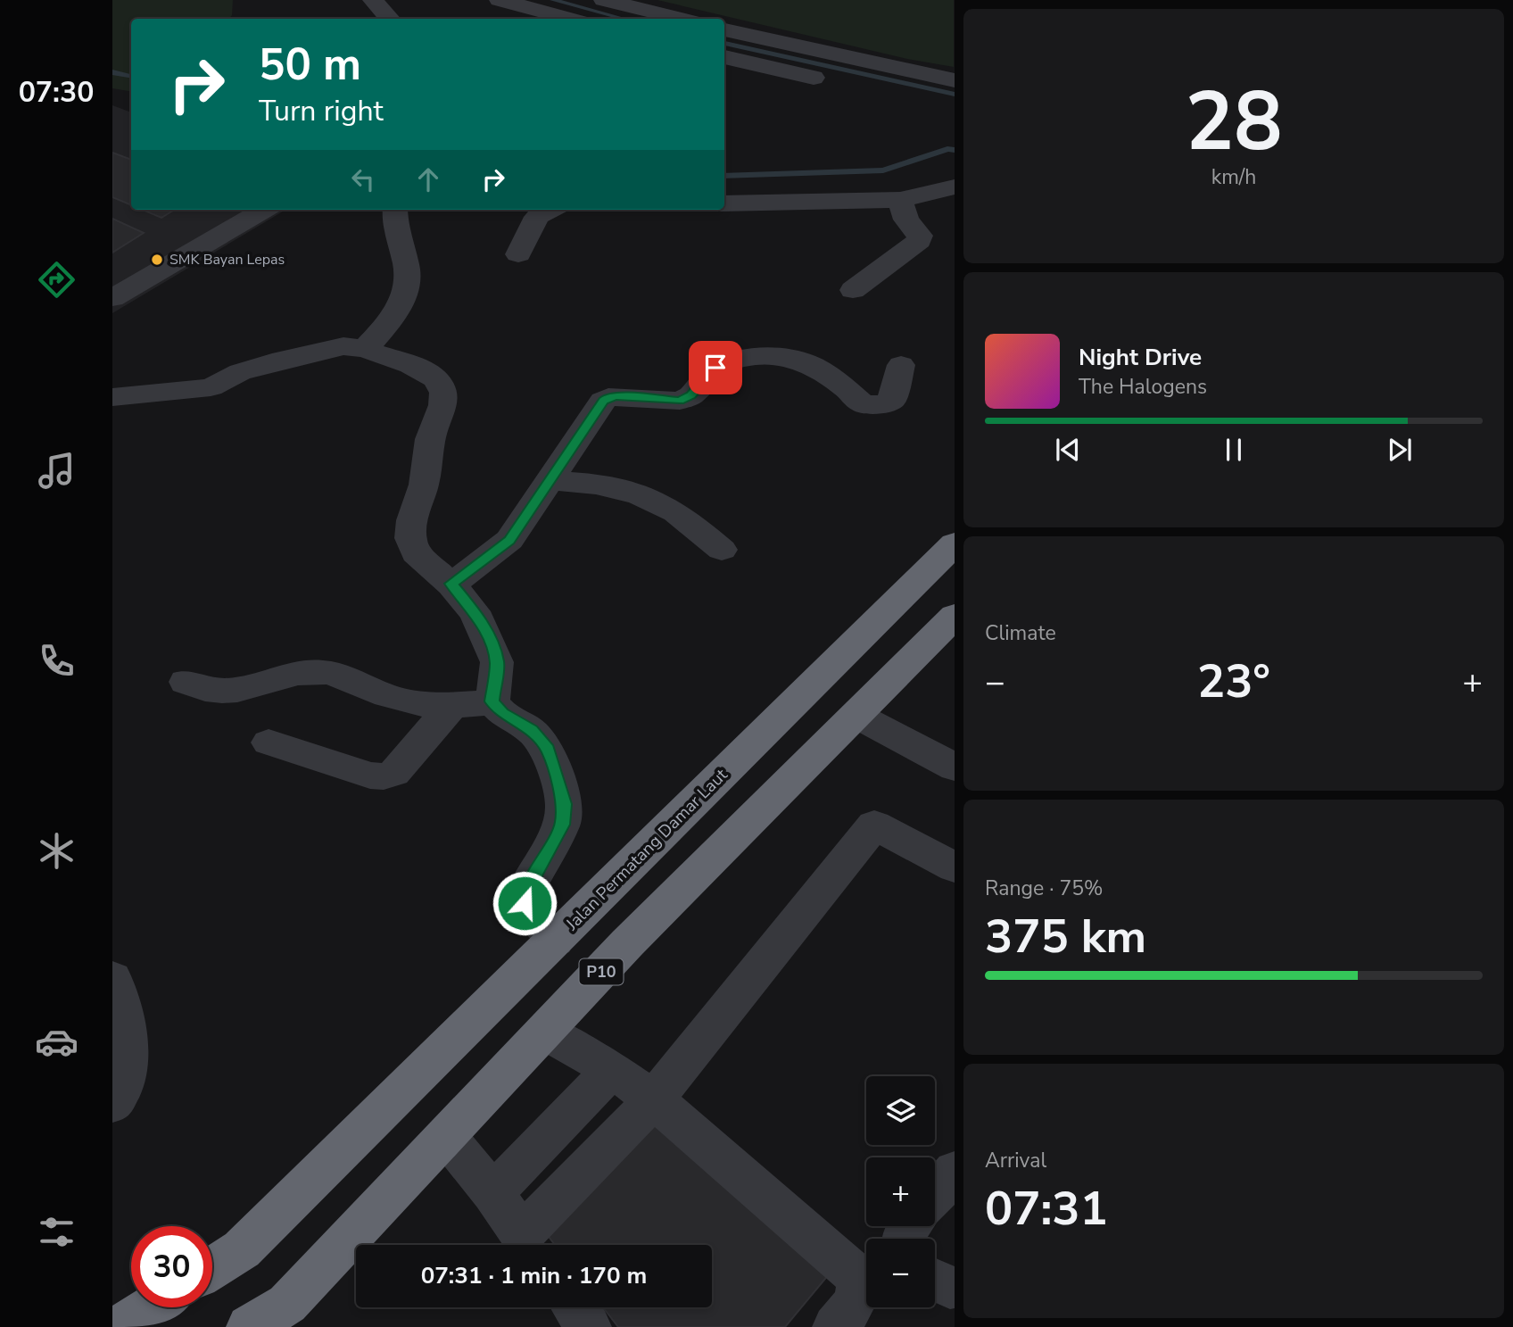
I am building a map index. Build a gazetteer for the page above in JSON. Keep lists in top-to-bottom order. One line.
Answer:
{"streets":{"highway":["Jalan Permatang Damar Laut","P10"]},"places":["SMK Bayan Lepas"],"page":{"tabs":"07:30","tile":[["28","km/h"],"Climate",["Range · 75%","375 km"],["Arrival","07:31"]],"turn":["50 m","Turn right"],"song":["Night Drive","The Halogens"],"heat":["−","23°","+"],"map_buttons":["+","−"],"limit":"30","trip":"07:31 · 1 min · 170 m"}}
